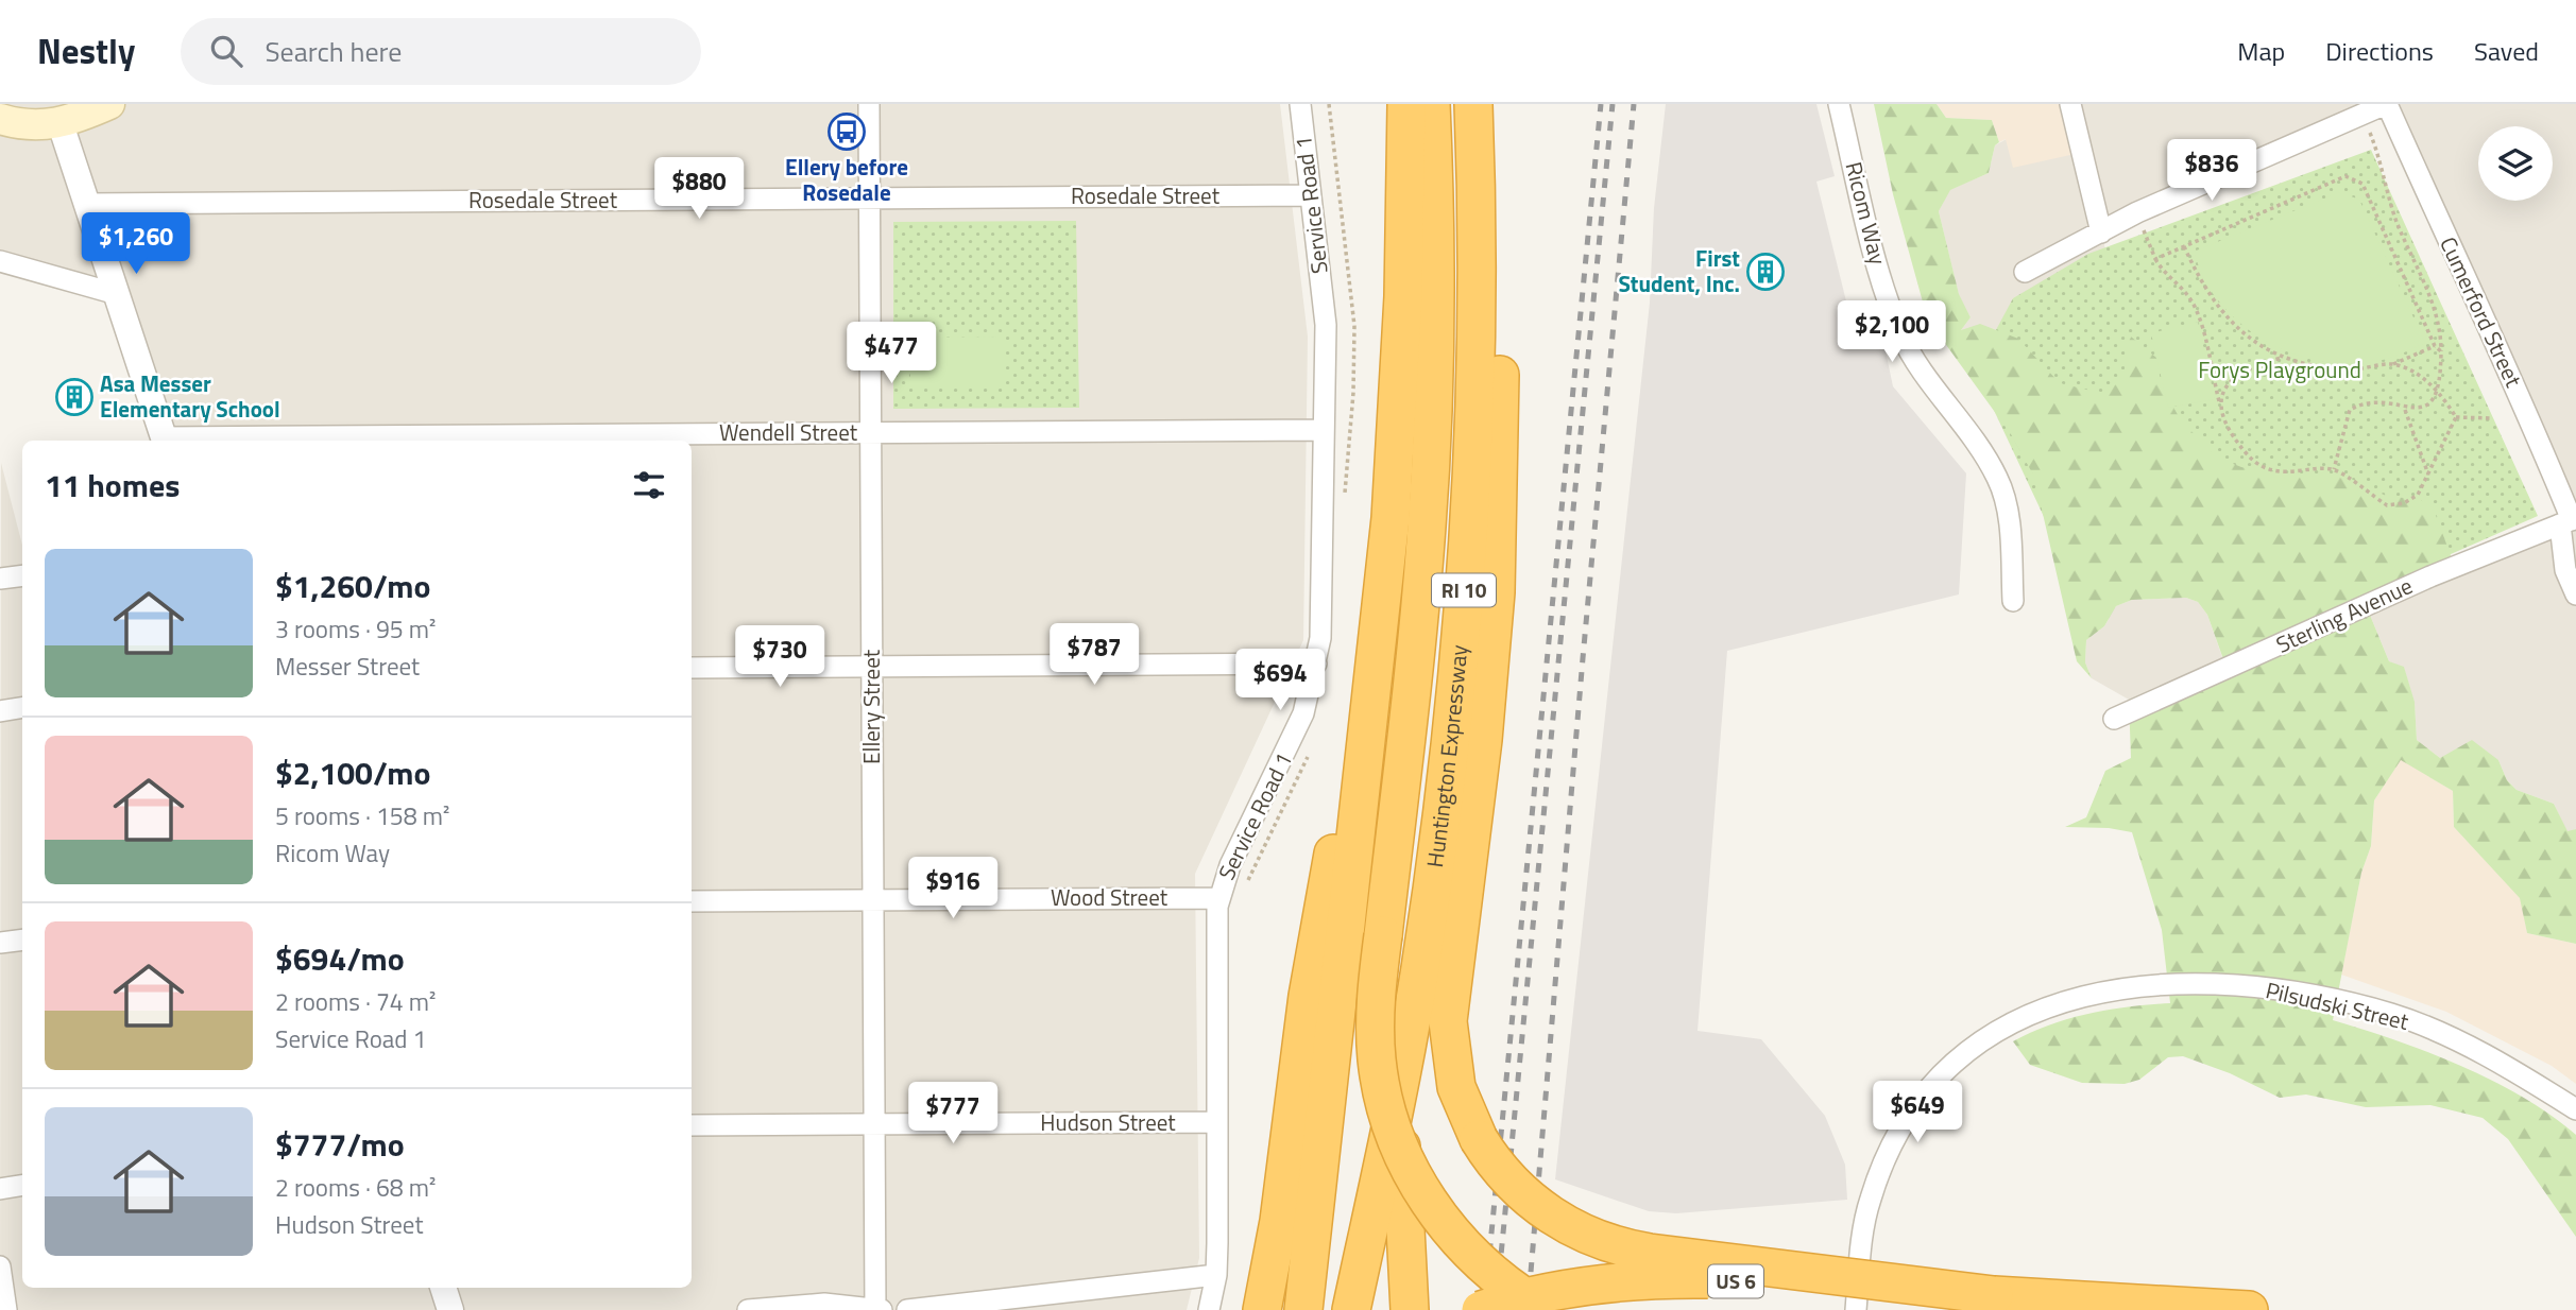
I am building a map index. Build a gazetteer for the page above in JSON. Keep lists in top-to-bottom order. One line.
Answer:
{"streets":{"highway":["RI 10","Huntington Expressway","US 6"],"street":["Rosedale Street","Service Road 1","Ricom Way","Cumerford Street","Wendell Street","Sterling Avenue","Ellery Street","Wood Street","Pilsudski Street","Hudson Street"]},"crossings":[["Rosedale Street","Service Road 1"],["Rosedale Street","Ellery Street"],["Service Road 1","Wendell Street"],["Service Road 1","Wood Street"],["Service Road 1","Hudson Street"],["Cumerford Street","Sterling Avenue"],["Wendell Street","Ellery Street"],["Ellery Street","Wood Street"],["Ellery Street","Hudson Street"]],"parks":["Forys Playground"],"places":{"bus stop":["Ellery before Rosedale"],"building":["First Student, Inc.","Asa Messer Elementary School"]},"page":{"header":"Nestly","search":"Search here","nav":["Map","Directions","Saved"],"price":["$836","$880","$1,260","$2,100","$477","$787","$730","$694","$916","$649","$777"],"heading":"11 homes","list":[{"name":"$1,260/mo","note":"3 rooms · 95 m² · Messer Street"},{"name":"$2,100/mo","note":"5 rooms · 158 m² · Ricom Way"},{"name":"$694/mo","note":"2 rooms · 74 m² · Service Road 1"},{"name":"$777/mo","note":"2 rooms · 68 m² · Hudson Street"}]}}
